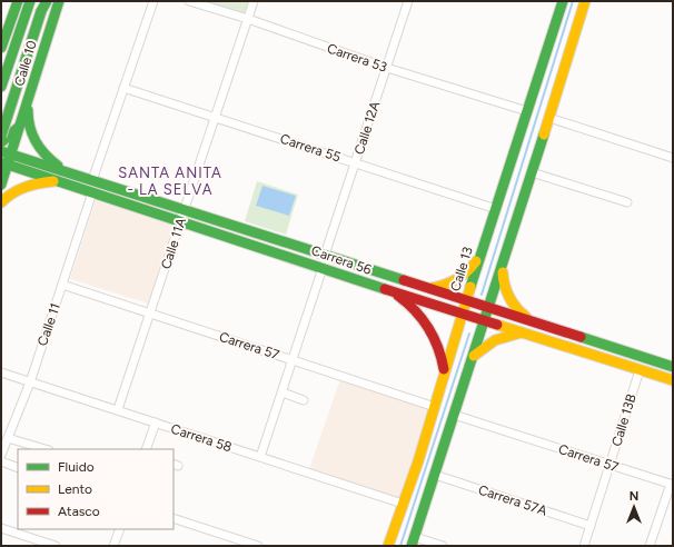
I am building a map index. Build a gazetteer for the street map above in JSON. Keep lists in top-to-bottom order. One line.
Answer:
{"streets":{"street":["Carrera 53","Calle 10","Calle 12A","Carrera 55","Calle 11A","Carrera 56","Calle 13","Calle 11","Carrera 57","Calle 13B","Carrera 58","Carrera 57A"]},"crossings":[["Carrera 53","Calle 12A"],["Carrera 53","Calle 11A"],["Carrera 53","Calle 13"],["Calle 10","Carrera 56"],["Calle 12A","Carrera 55"],["Calle 12A","Carrera 56"],["Carrera 55","Calle 11A"],["Carrera 55","Calle 13"],["Calle 11A","Carrera 56"],["Calle 11A","Carrera 57"],["Calle 11A","Carrera 58"],["Carrera 56","Calle 13"],["Carrera 56","Calle 11"],["Carrera 56","Calle 13B"],["Calle 13","Carrera 57"],["Calle 13","Carrera 58"],["Calle 11","Carrera 57"],["Calle 11","Carrera 58"],["Carrera 57","Calle 13B"],["Calle 13B","Carrera 57A"]],"districts":["SANTA ANITA - LA SELVA"],"legend":["Fluido","Lento","Atasco"],"north":"top"}
